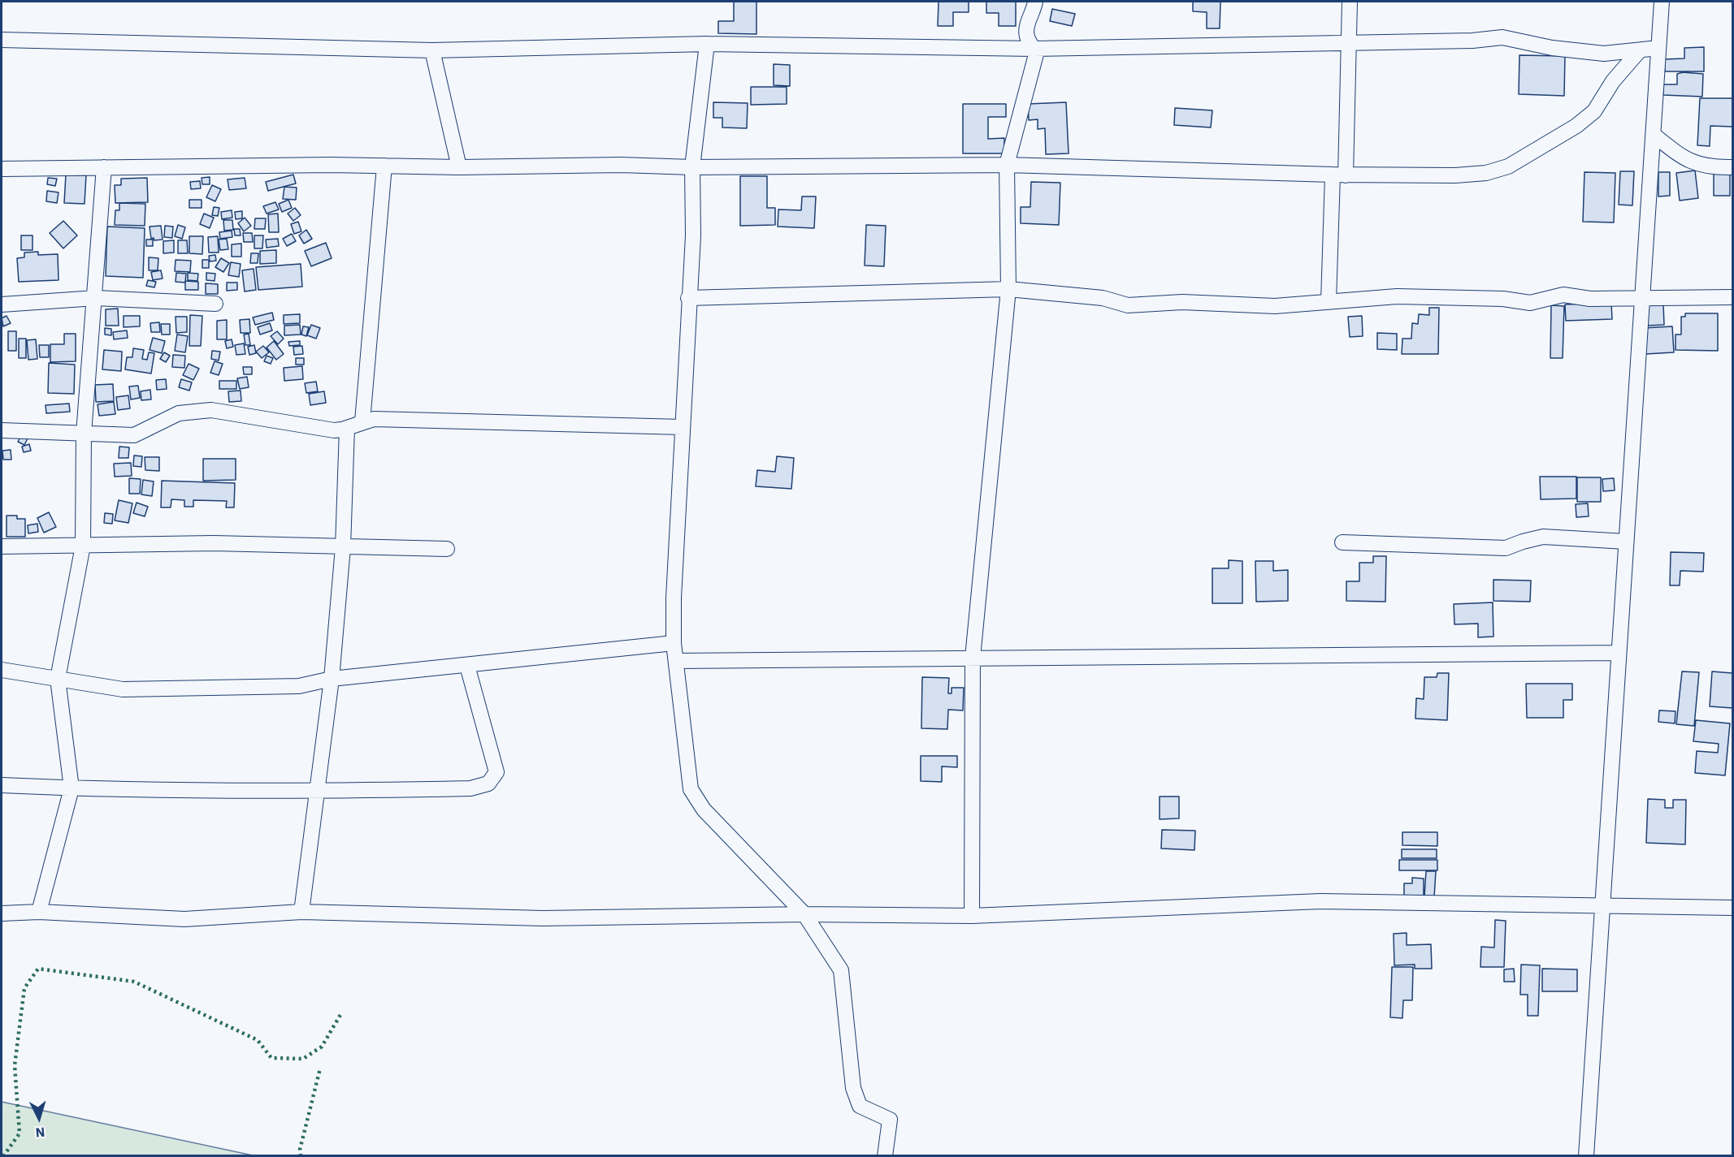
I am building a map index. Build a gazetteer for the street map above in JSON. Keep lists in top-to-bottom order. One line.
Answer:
{"north":"bottom"}
